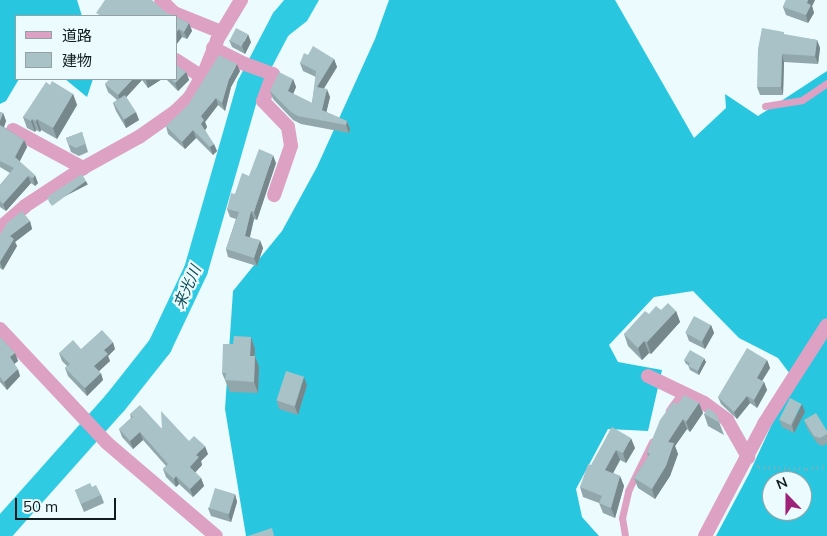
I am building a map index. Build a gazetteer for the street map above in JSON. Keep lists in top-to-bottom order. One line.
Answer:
{"water":["来光川"],"legend":["道路","建物"],"scale_bar":"50 m","north":"top"}
